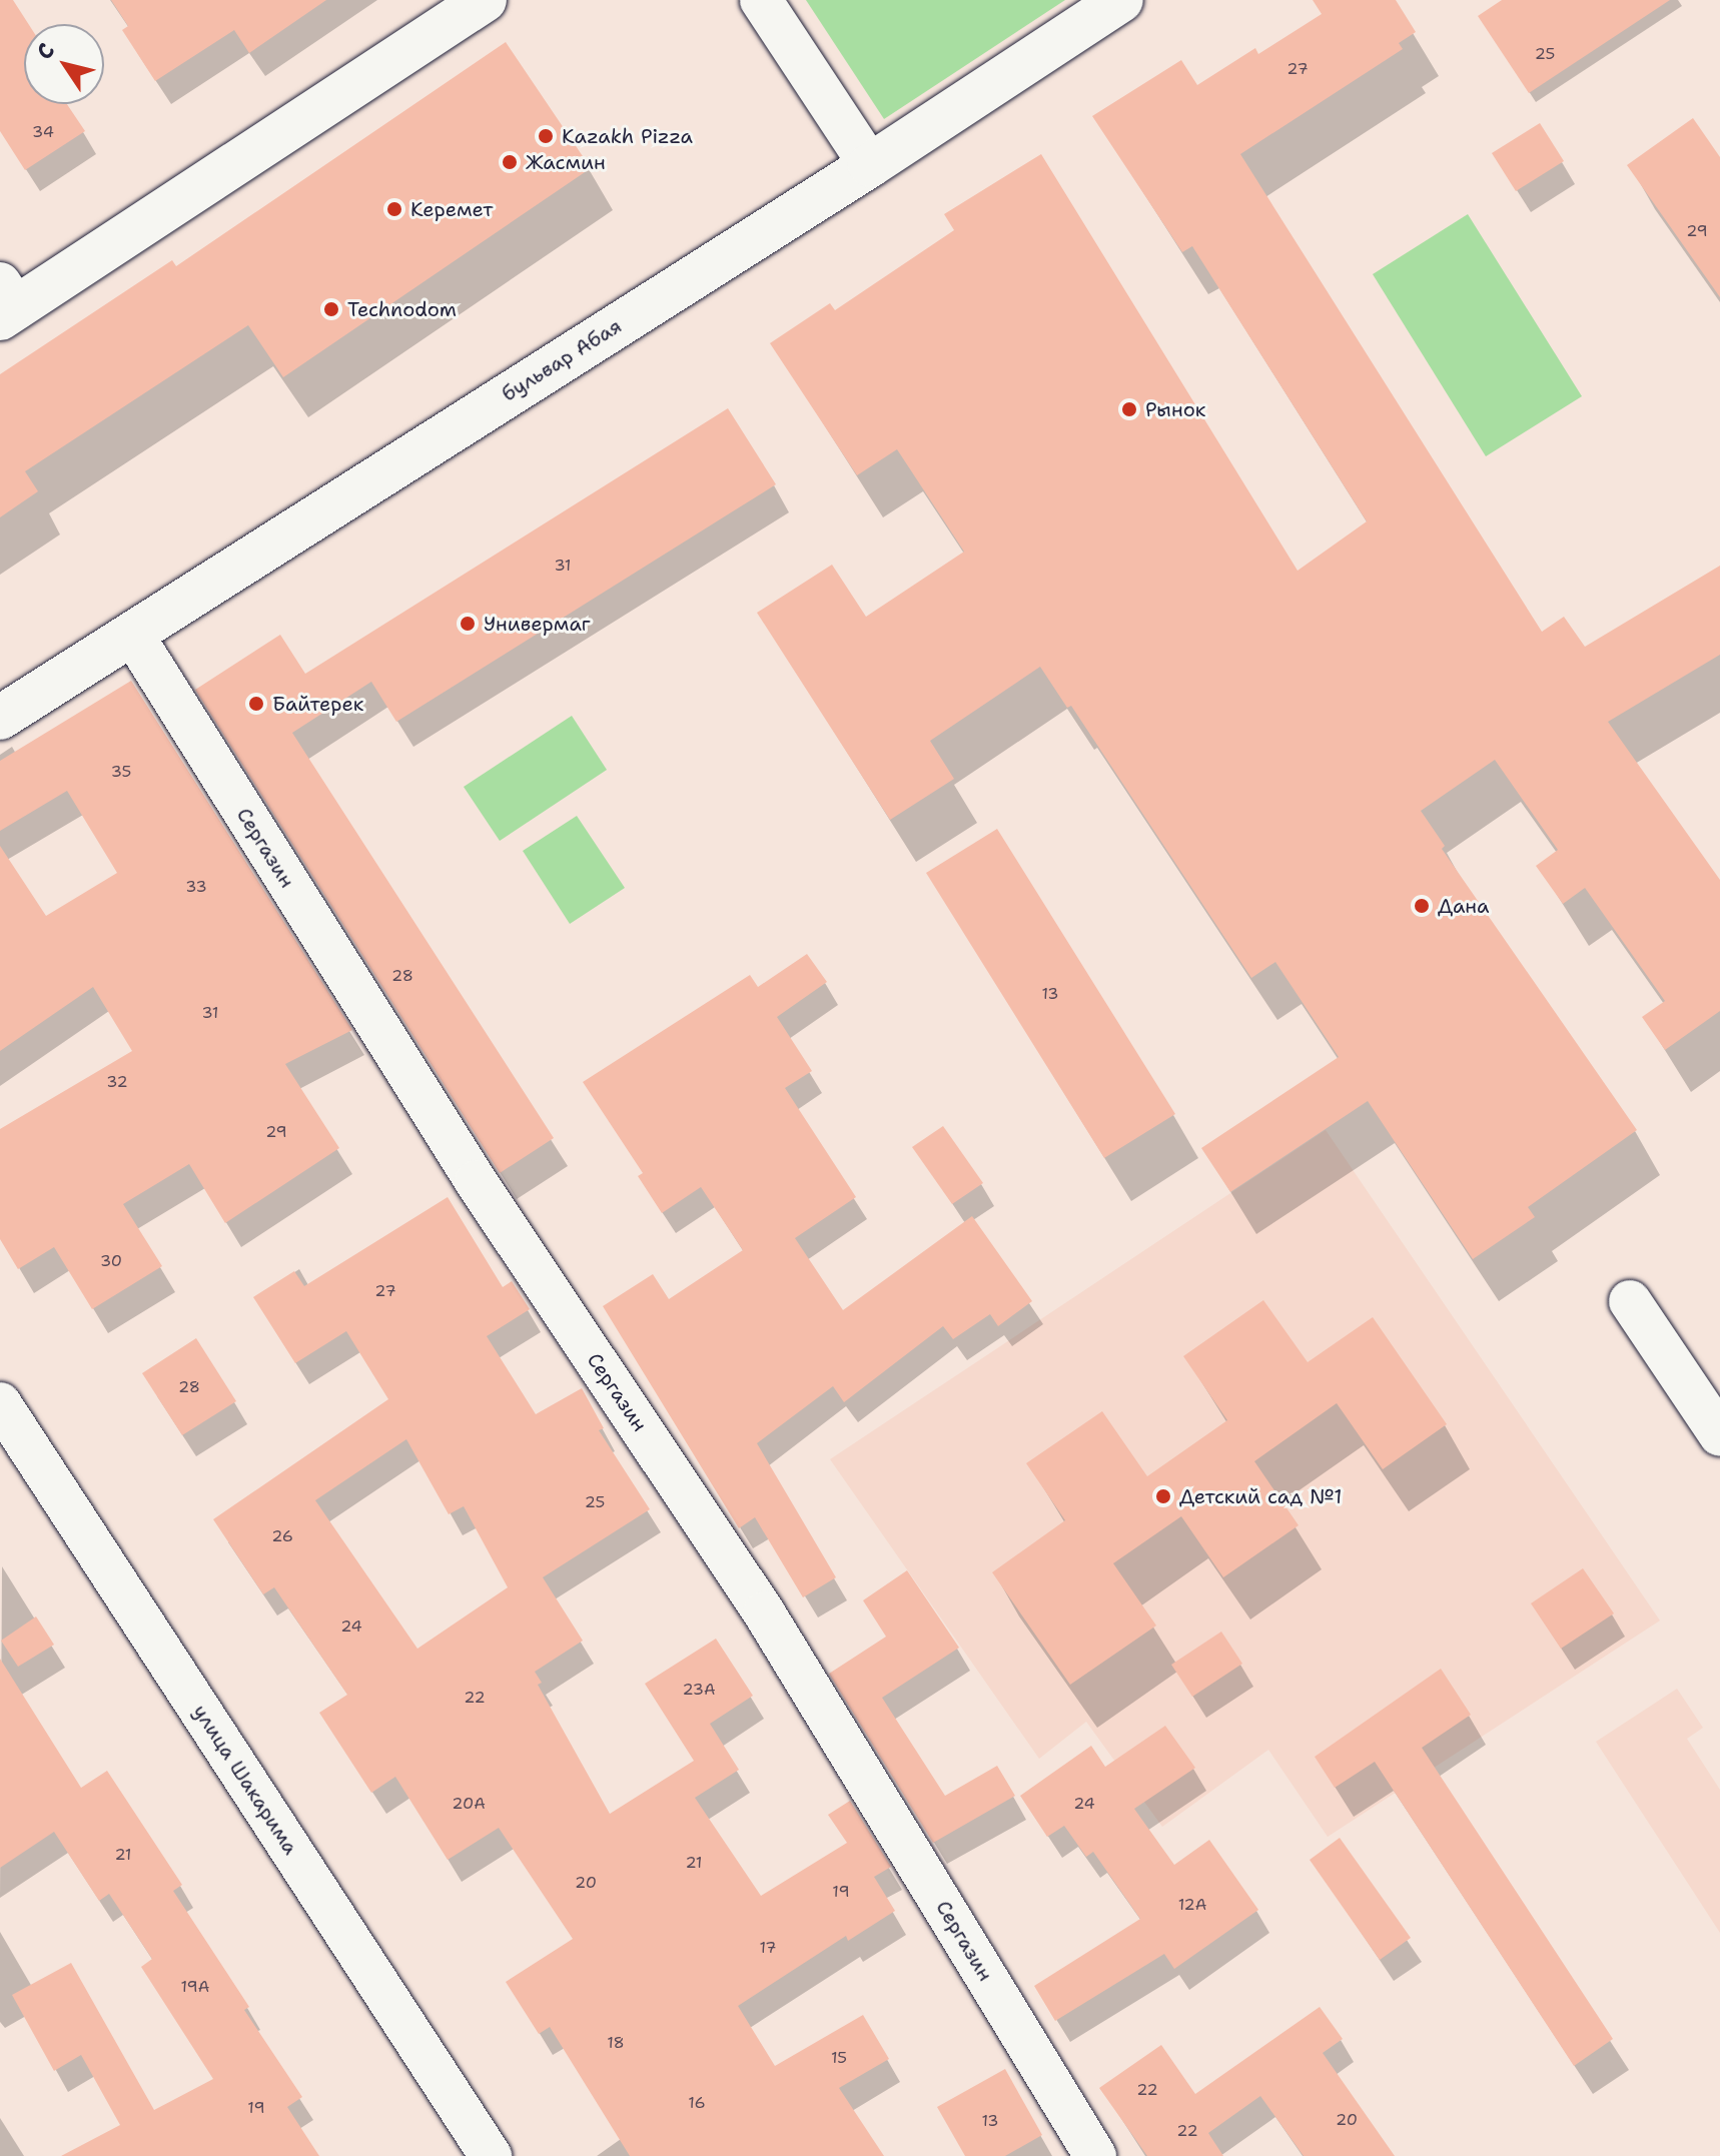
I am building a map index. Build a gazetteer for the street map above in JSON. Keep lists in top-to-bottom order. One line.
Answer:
{"streets":{"main road":["бульвар Абая"],"street":["Сергазин","улица Шакарима"]},"crossings":[["бульвар Абая","Сергазин"]],"places":["Kazakh Pizza","Жасмин","Керемет","Technodom","Рынок","Универмаг","Байтерек","Дана","Детский сад №1"],"house_numbers":["25","27","34","29","31","35","33","28","13","31","32","29","30","27","28","25","26","24","23А","22","20А","24","21","21","20","19","12А","17","19А","18","15","22","16","19","20","13","22"],"north":"top left"}
